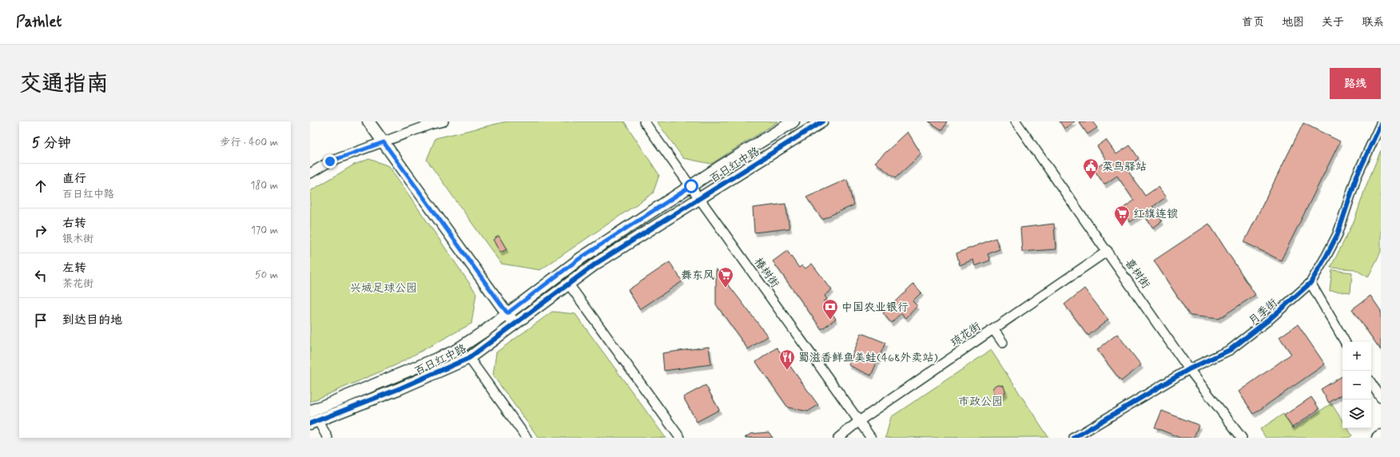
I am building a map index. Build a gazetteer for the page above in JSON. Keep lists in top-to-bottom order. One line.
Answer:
{"streets":{"street":["百日红中路","椿树街","喜树街","月季街","琼花街"]},"crossings":[["百日红中路","椿树街"],["椿树街","琼花街"],["喜树街","月季街"],["喜树街","琼花街"]],"parks":["兴城足球公园","市政公园"],"places":{"public building":["菜鸟驿站"],"supermarket":["红旗连锁","舞东风"],"bank":["中国农业银行"],"restaurant":["蜀滋香鲜鱼美蛙(468外卖站)"]},"page":{"header":"Pathlet","nav":["首页","地图","关于","联系"],"title":"交通指南","buttons":"路线","heading":["5 分钟","步行 · 400 m"],"list":[["直行","百日红中路","180 m"],["右转","银木街","170 m"],["左转","茶花街","50 m"],"到达目的地"],"map_buttons":["+","−"]}}
